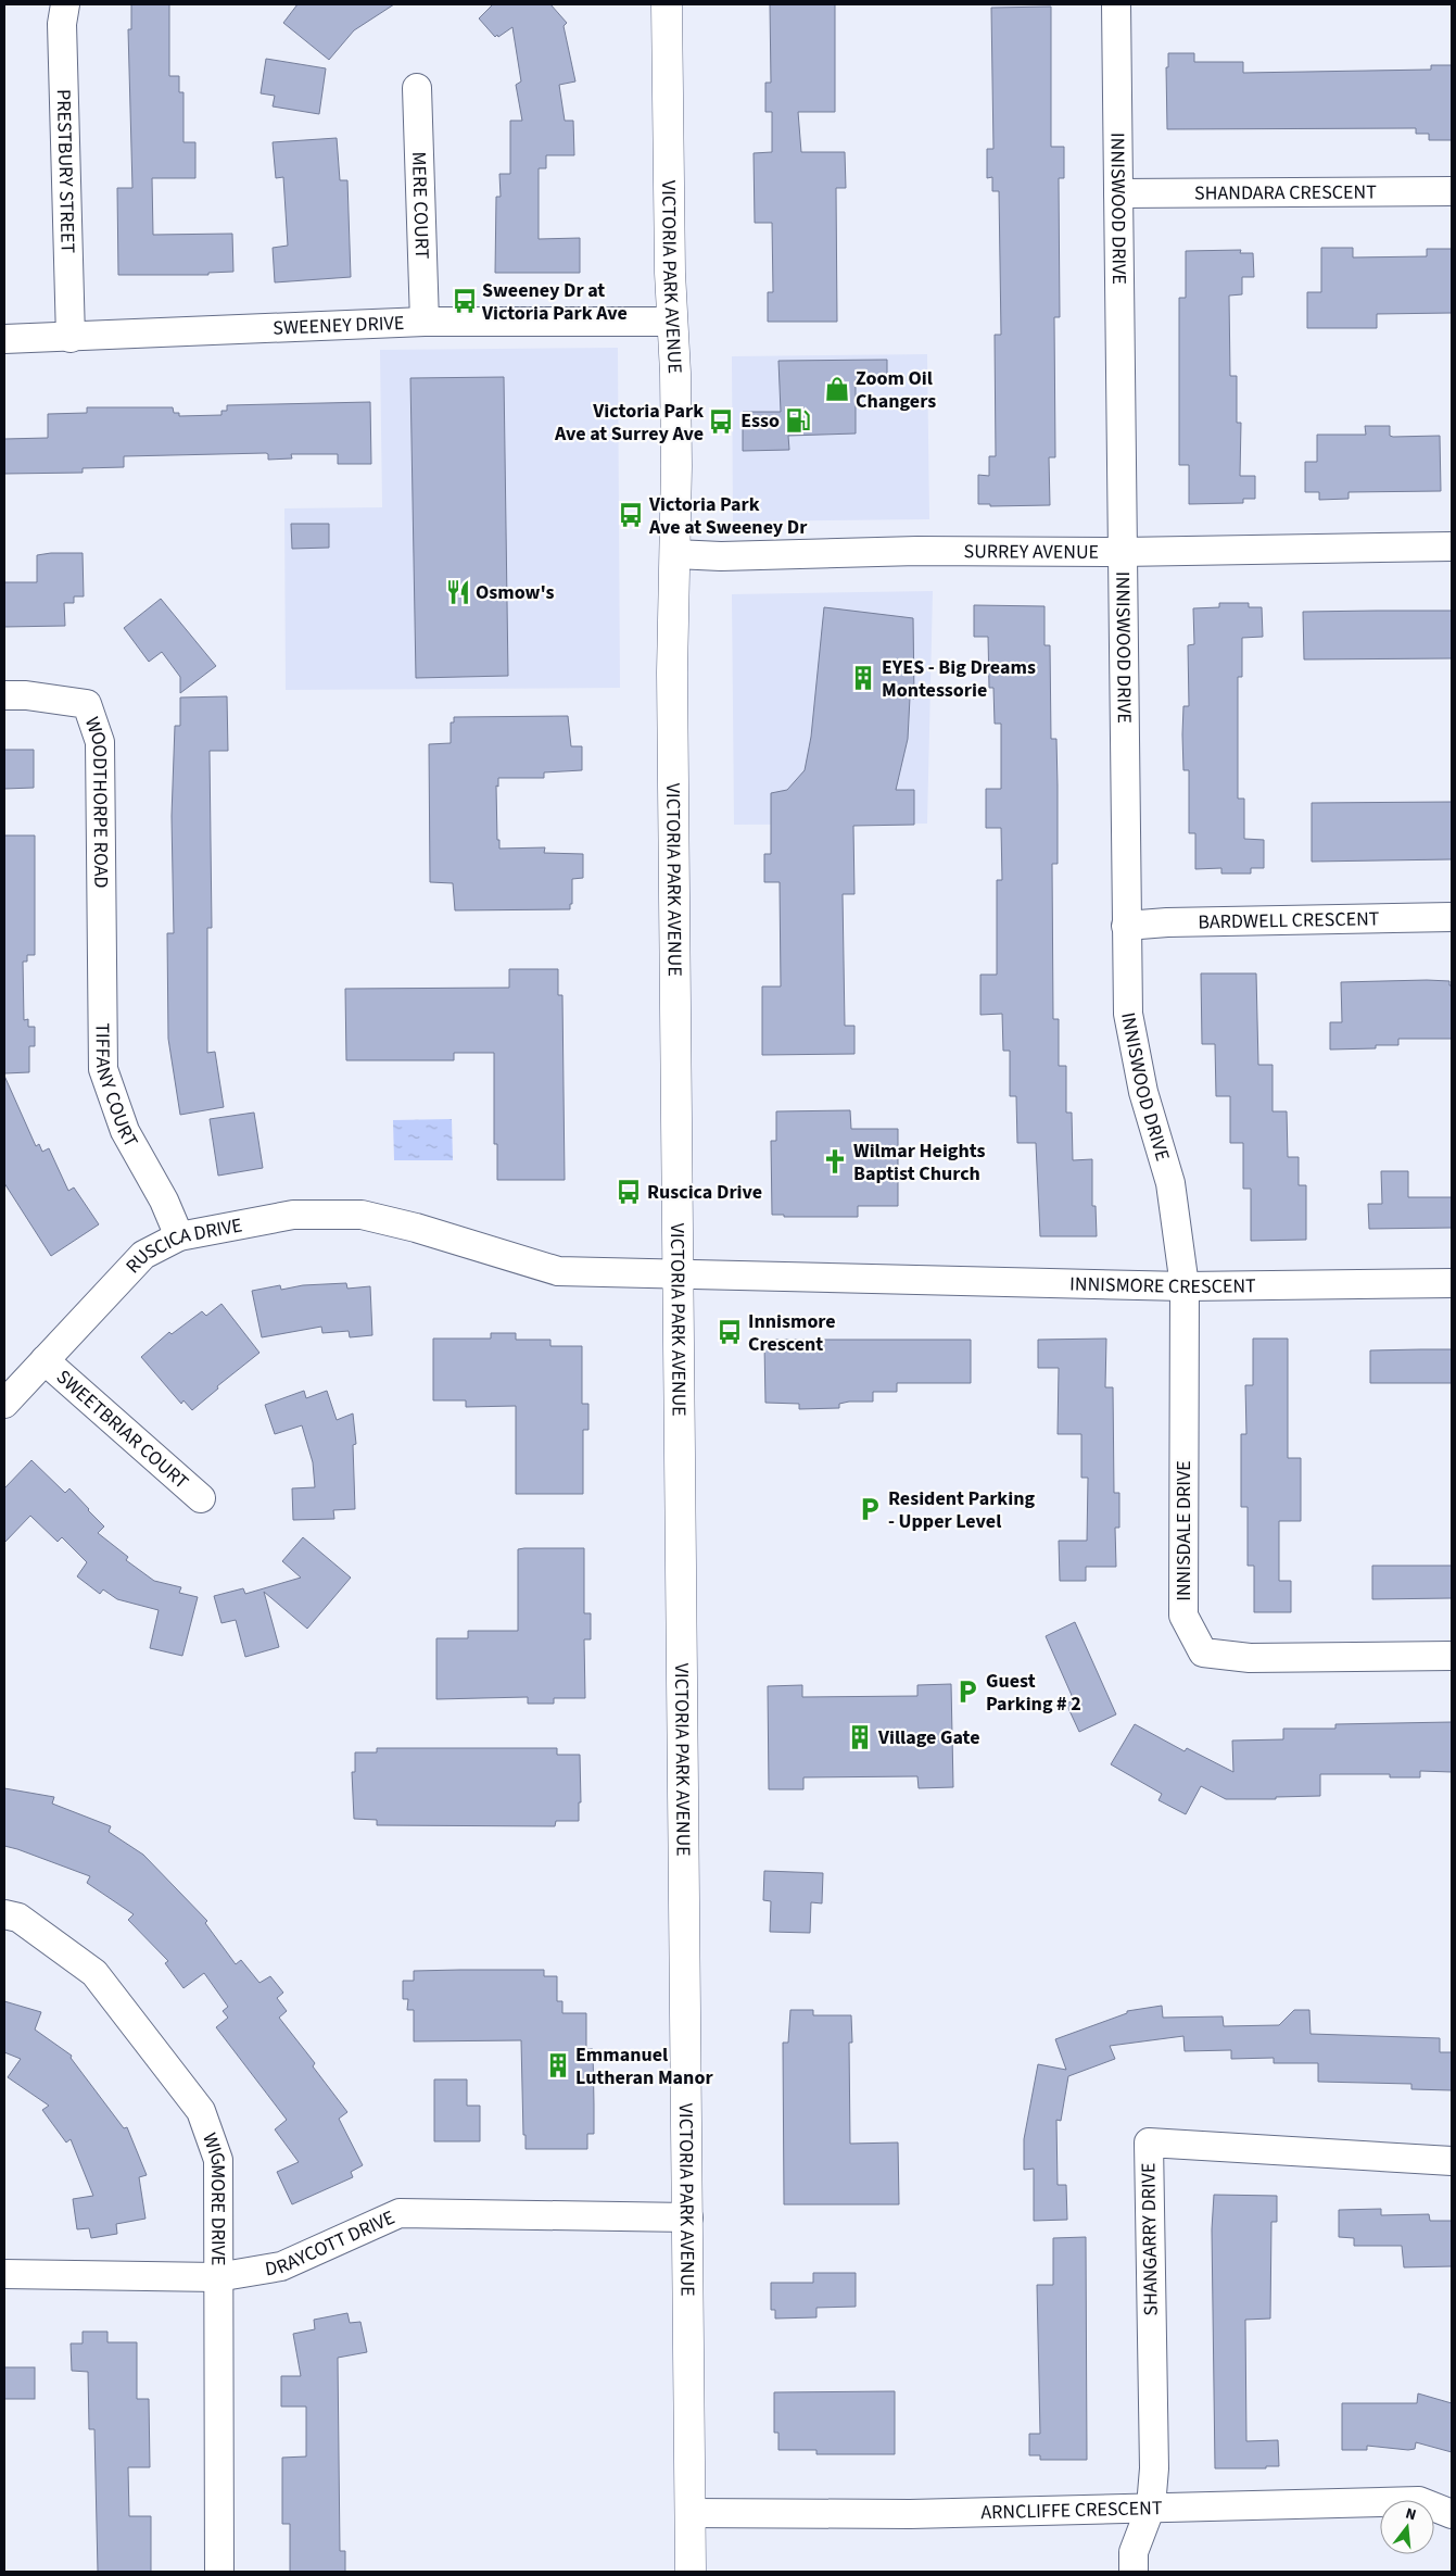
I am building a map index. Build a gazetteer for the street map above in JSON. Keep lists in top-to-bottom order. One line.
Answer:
{"streets":{"main road":["VICTORIA PARK AVENUE"],"street":["PRESTBURY STREET","SHANDARA CRESCENT","MERE COURT","INNISWOOD DRIVE","SWEENEY DRIVE","SURREY AVENUE","WOODTHORPE ROAD","BARDWELL CRESCENT","TIFFANY COURT","RUSCICA DRIVE","INNISMORE CRESCENT","SWEETBRIAR COURT","INNISDALE DRIVE","WIGMORE DRIVE","SHANGARRY DRIVE","DRAYCOTT DRIVE","ARNCLIFFE CRESCENT"]},"crossings":[["PRESTBURY STREET","SWEENEY DRIVE"],["SHANDARA CRESCENT","INNISWOOD DRIVE"],["MERE COURT","SWEENEY DRIVE"],["INNISWOOD DRIVE","SURREY AVENUE"],["INNISWOOD DRIVE","BARDWELL CRESCENT"],["INNISWOOD DRIVE","INNISMORE CRESCENT"],["INNISWOOD DRIVE","INNISDALE DRIVE"],["VICTORIA PARK AVENUE","SWEENEY DRIVE"],["VICTORIA PARK AVENUE","SURREY AVENUE"],["VICTORIA PARK AVENUE","RUSCICA DRIVE"],["VICTORIA PARK AVENUE","INNISMORE CRESCENT"],["VICTORIA PARK AVENUE","DRAYCOTT DRIVE"],["VICTORIA PARK AVENUE","ARNCLIFFE CRESCENT"],["WOODTHORPE ROAD","TIFFANY COURT"],["TIFFANY COURT","RUSCICA DRIVE"],["RUSCICA DRIVE","INNISMORE CRESCENT"],["RUSCICA DRIVE","SWEETBRIAR COURT"],["INNISMORE CRESCENT","INNISDALE DRIVE"],["WIGMORE DRIVE","DRAYCOTT DRIVE"],["SHANGARRY DRIVE","ARNCLIFFE CRESCENT"]],"places":{"bus stop":["Sweeney Dr at Victoria Park Ave","Victoria Park Ave at Surrey Ave","Victoria Park Ave at Sweeney Dr","Ruscica Drive","Innismore Crescent"],"shop":["Zoom Oil Changers"],"fuel station":["Esso"],"restaurant":["Osmow's"],"building":["EYES - Big Dreams Montessorie","Village Gate","Emmanuel Lutheran Manor"],"church":["Wilmar Heights Baptist Church"],"parking":["Resident Parking - Upper Level","Guest Parking # 2"]},"north":"top"}
